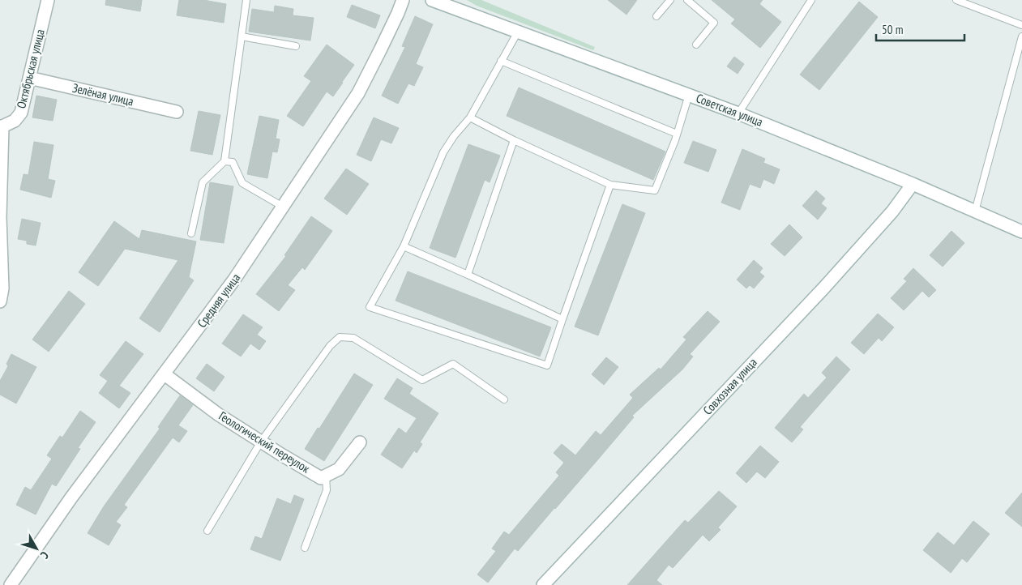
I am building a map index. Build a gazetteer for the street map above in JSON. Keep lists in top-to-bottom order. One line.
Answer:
{"streets":{"street":["Октябрьская улица","Зелёная улица","Советская улица","Средняя улица","Совхозная улица","Геологический переулок"]},"crossings":[["Октябрьская улица","Зелёная улица"],["Советская улица","Совхозная улица"],["Средняя улица","Геологический переулок"]],"scale_bar":"50 m","north":"bottom right"}
